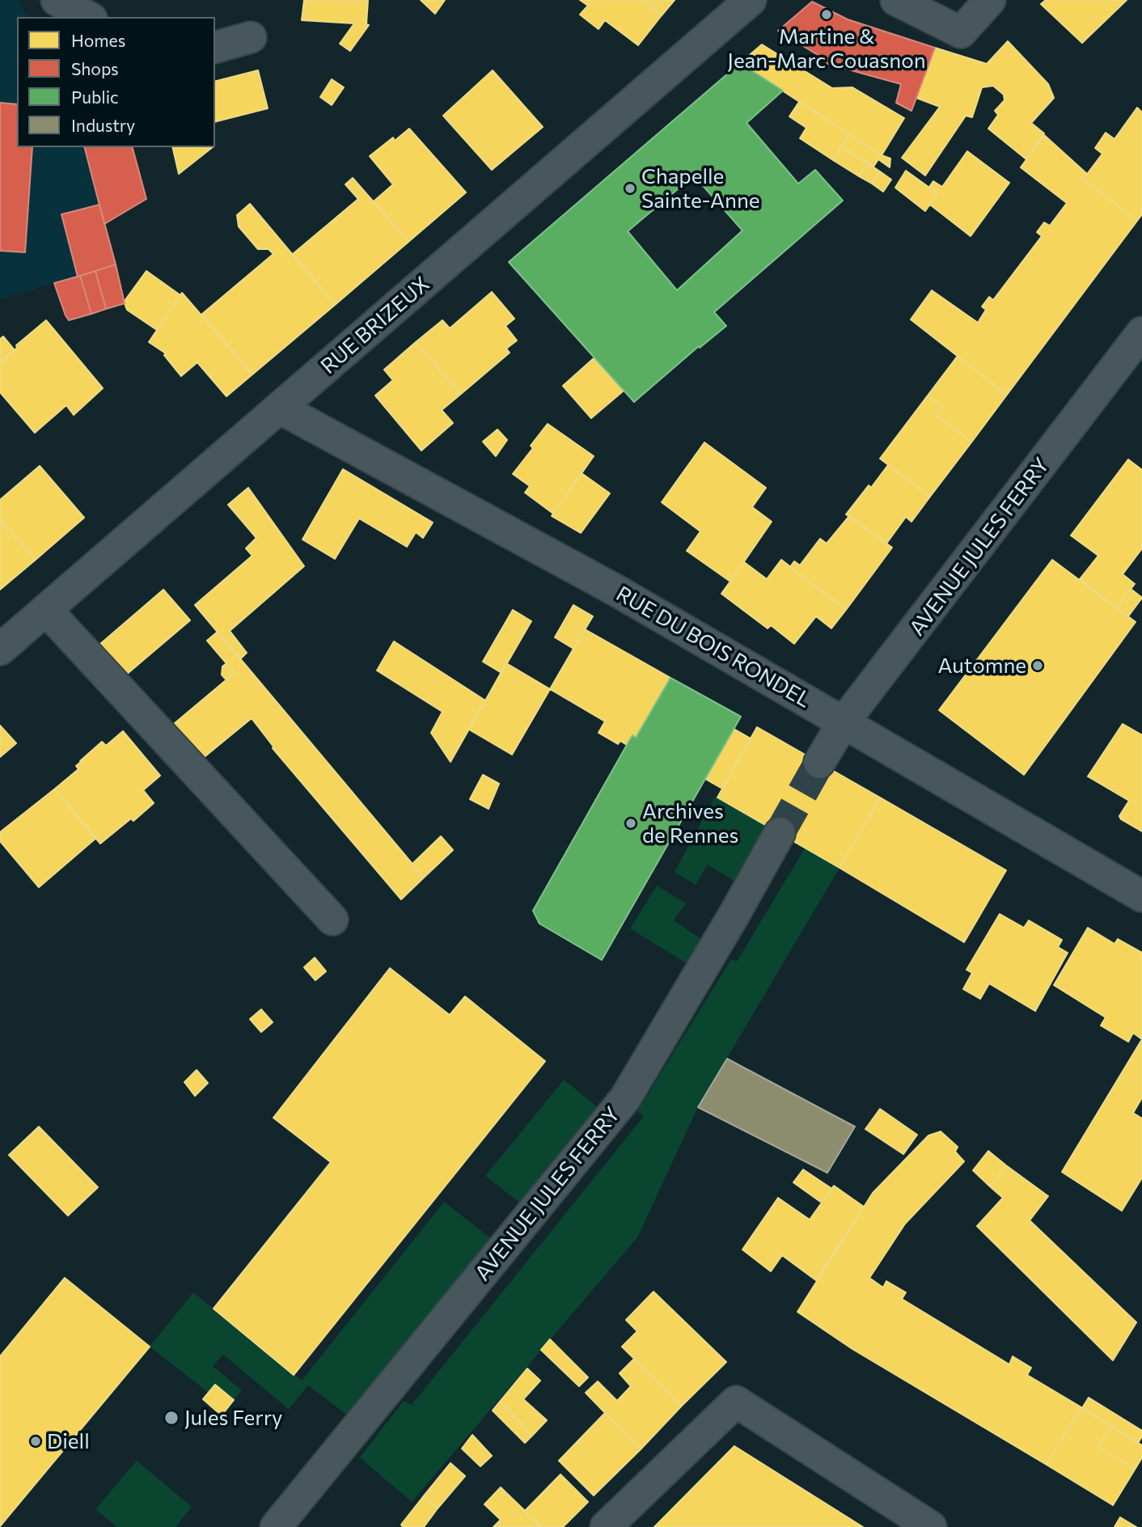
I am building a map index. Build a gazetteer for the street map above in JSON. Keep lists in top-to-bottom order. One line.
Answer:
{"streets":{"street":["RUE BRIZEUX","AVENUE JULES FERRY","RUE DU BOIS RONDEL"]},"crossings":[["RUE BRIZEUX","RUE DU BOIS RONDEL"],["AVENUE JULES FERRY","RUE DU BOIS RONDEL"]],"places":["Martine & Jean-Marc Couasnon","Chapelle Sainte-Anne","Automne","Archives de Rennes","Jules Ferry","Diell"],"legend":["Homes","Shops","Public","Industry"]}
